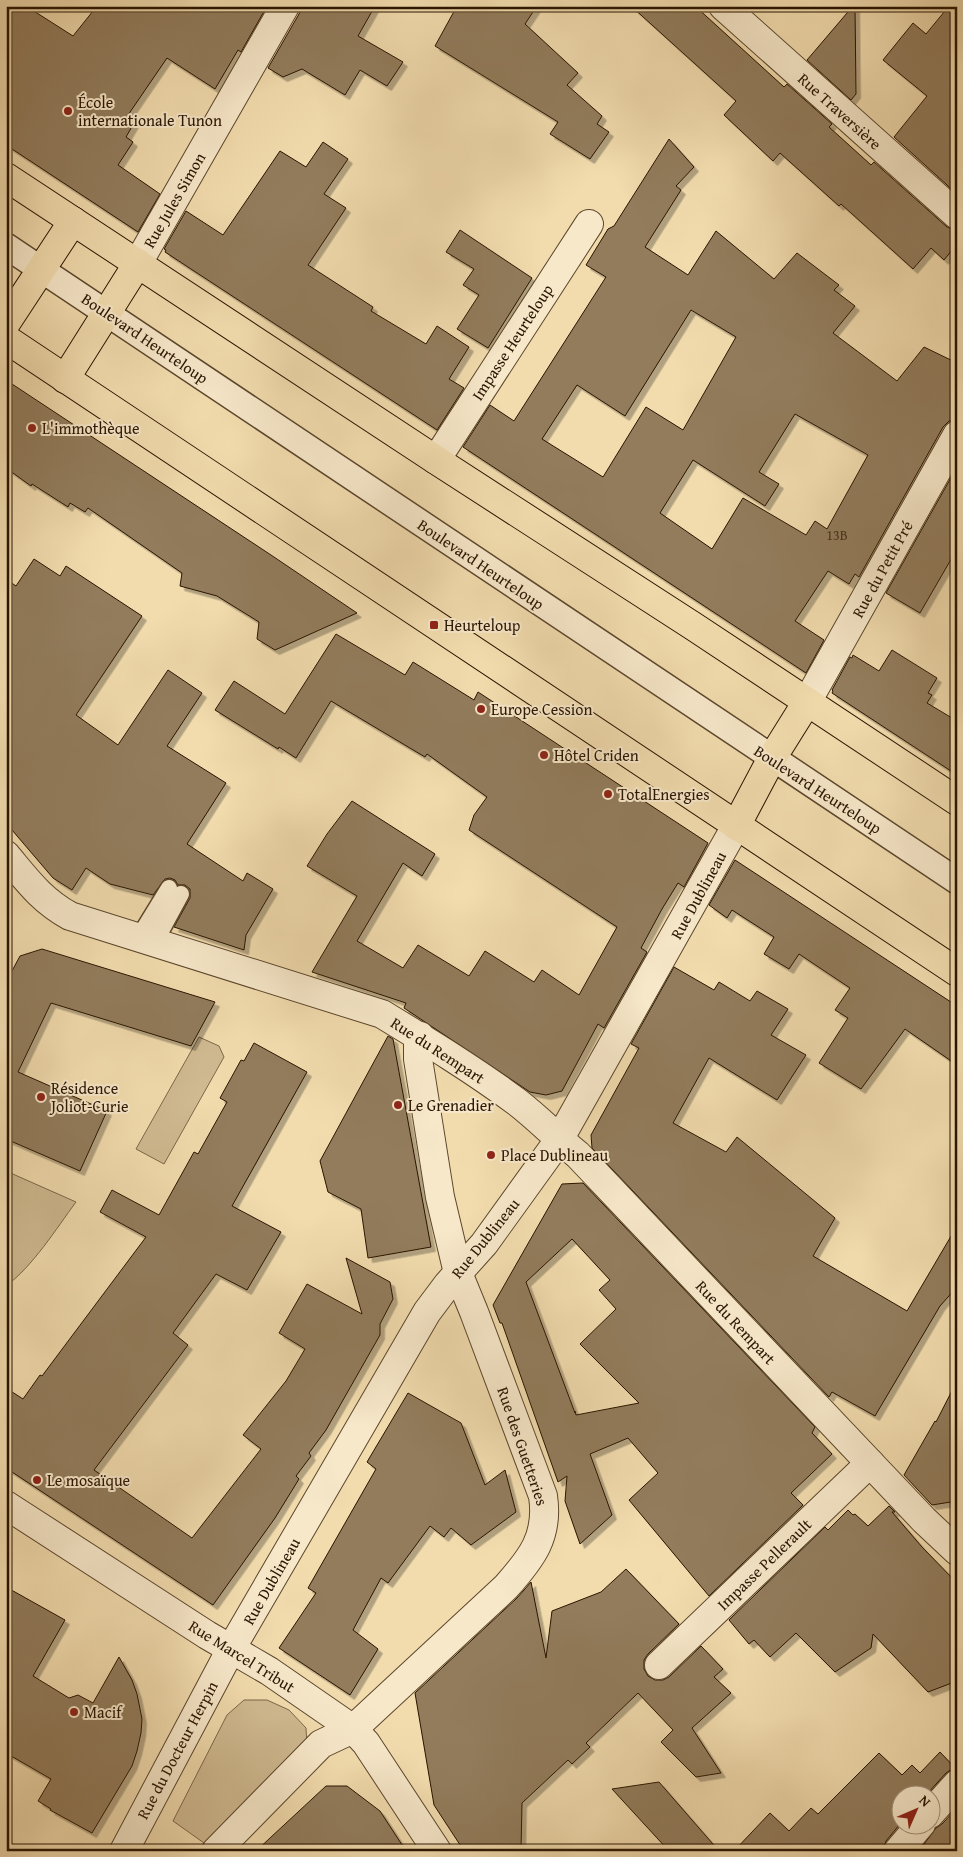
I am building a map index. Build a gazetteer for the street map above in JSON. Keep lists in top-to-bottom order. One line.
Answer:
{"streets":{"street":["Rue Traversière","Rue Jules Simon","Boulevard Heurteloup","Impasse Heurteloup","Rue du Petit Pré","Rue Dublineau","Rue du Rempart","Rue des Guetteries","Impasse Pellerault","Rue Marcel Tribut","Rue du Docteur Herpin"]},"crossings":[["Rue Dublineau","Rue du Rempart"],["Rue Dublineau","Rue des Guetteries"],["Rue Dublineau","Rue Marcel Tribut"],["Rue Dublineau","Rue du Docteur Herpin"],["Rue du Rempart","Impasse Pellerault"],["Rue des Guetteries","Rue Marcel Tribut"],["Rue Marcel Tribut","Rue du Docteur Herpin"]],"places":{"other":["École internationale Tunon","L'immothèque","Europe Cession","Hôtel Criden","TotalEnergies","Résidence Joliot-Curie","Le Grenadier","Place Dublineau","Le mosaïque","Macif"],"transit":["Heurteloup"]},"house_numbers":["13B"],"north":"top right"}
